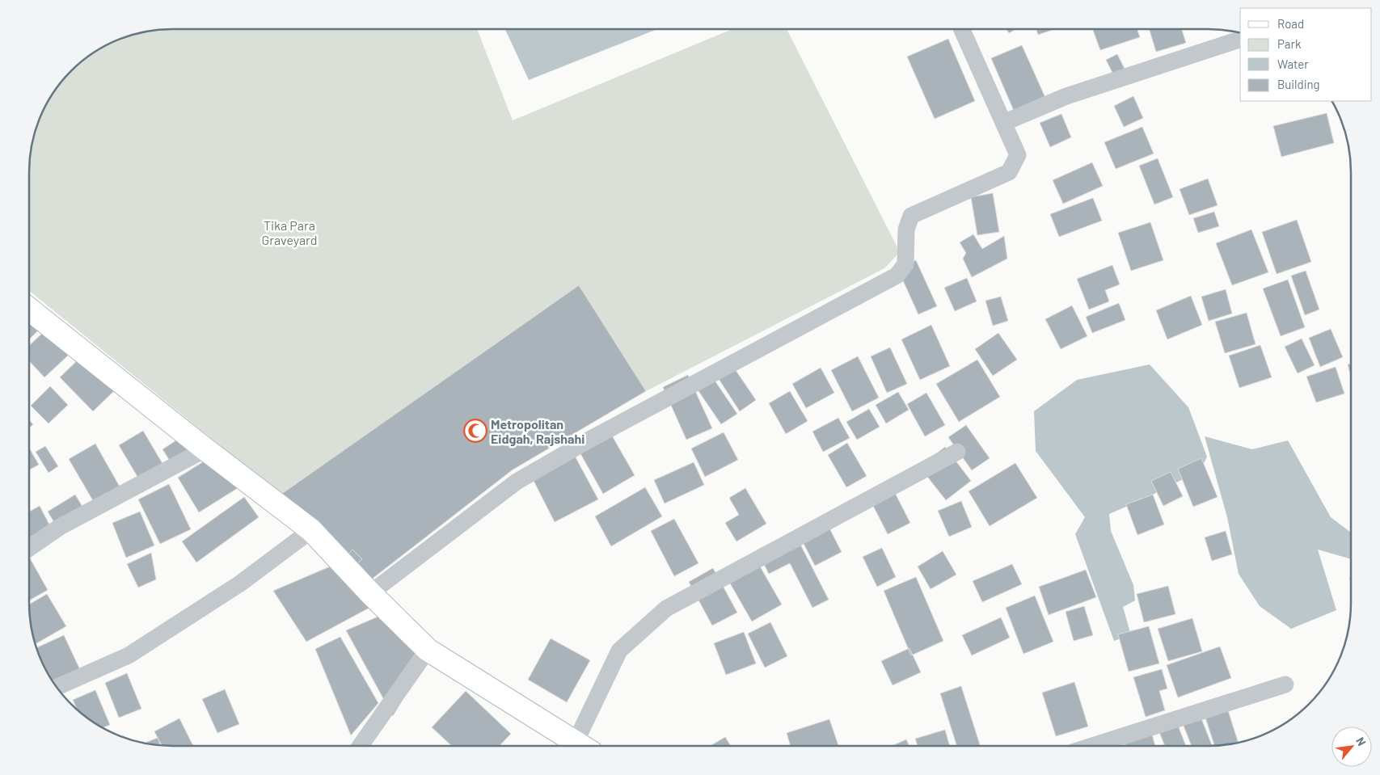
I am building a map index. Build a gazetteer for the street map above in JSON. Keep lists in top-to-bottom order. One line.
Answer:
{"parks":["Tika Para Graveyard"],"places":{"mosque":["Metropolitan Eidgah, Rajshahi"]},"legend":["Road","Park","Water","Building"],"north":"top right"}
